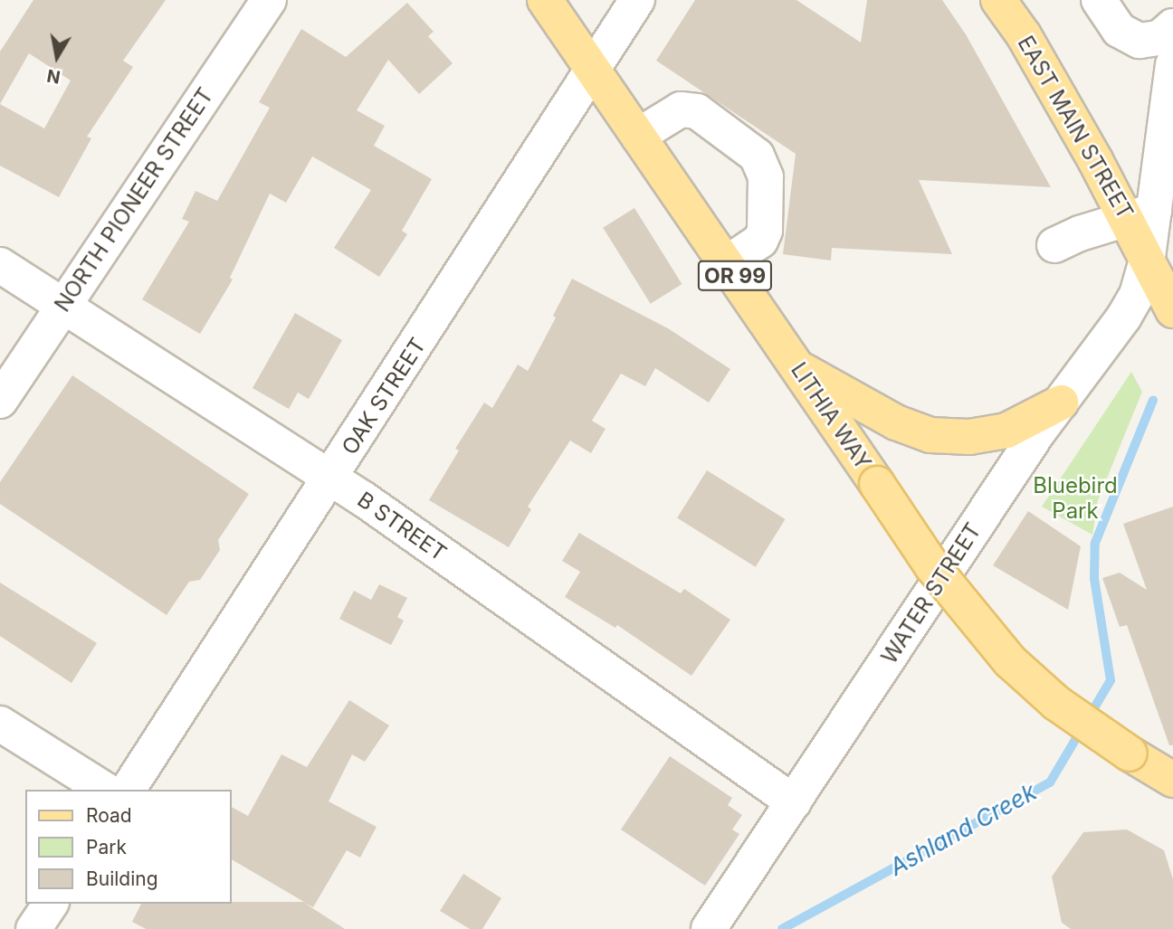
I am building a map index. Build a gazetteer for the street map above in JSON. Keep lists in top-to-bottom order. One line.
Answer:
{"streets":{"main road":["EAST MAIN STREET","OR 99","LITHIA WAY"],"street":["NORTH PIONEER STREET","OAK STREET","B STREET","WATER STREET"]},"crossings":[["EAST MAIN STREET","WATER STREET"],["NORTH PIONEER STREET","B STREET"],["OAK STREET","LITHIA WAY"],["OAK STREET","B STREET"],["B STREET","WATER STREET"]],"water":["Ashland Creek"],"parks":["Bluebird Park"],"legend":["Road","Park","Building"],"north":"bottom"}
